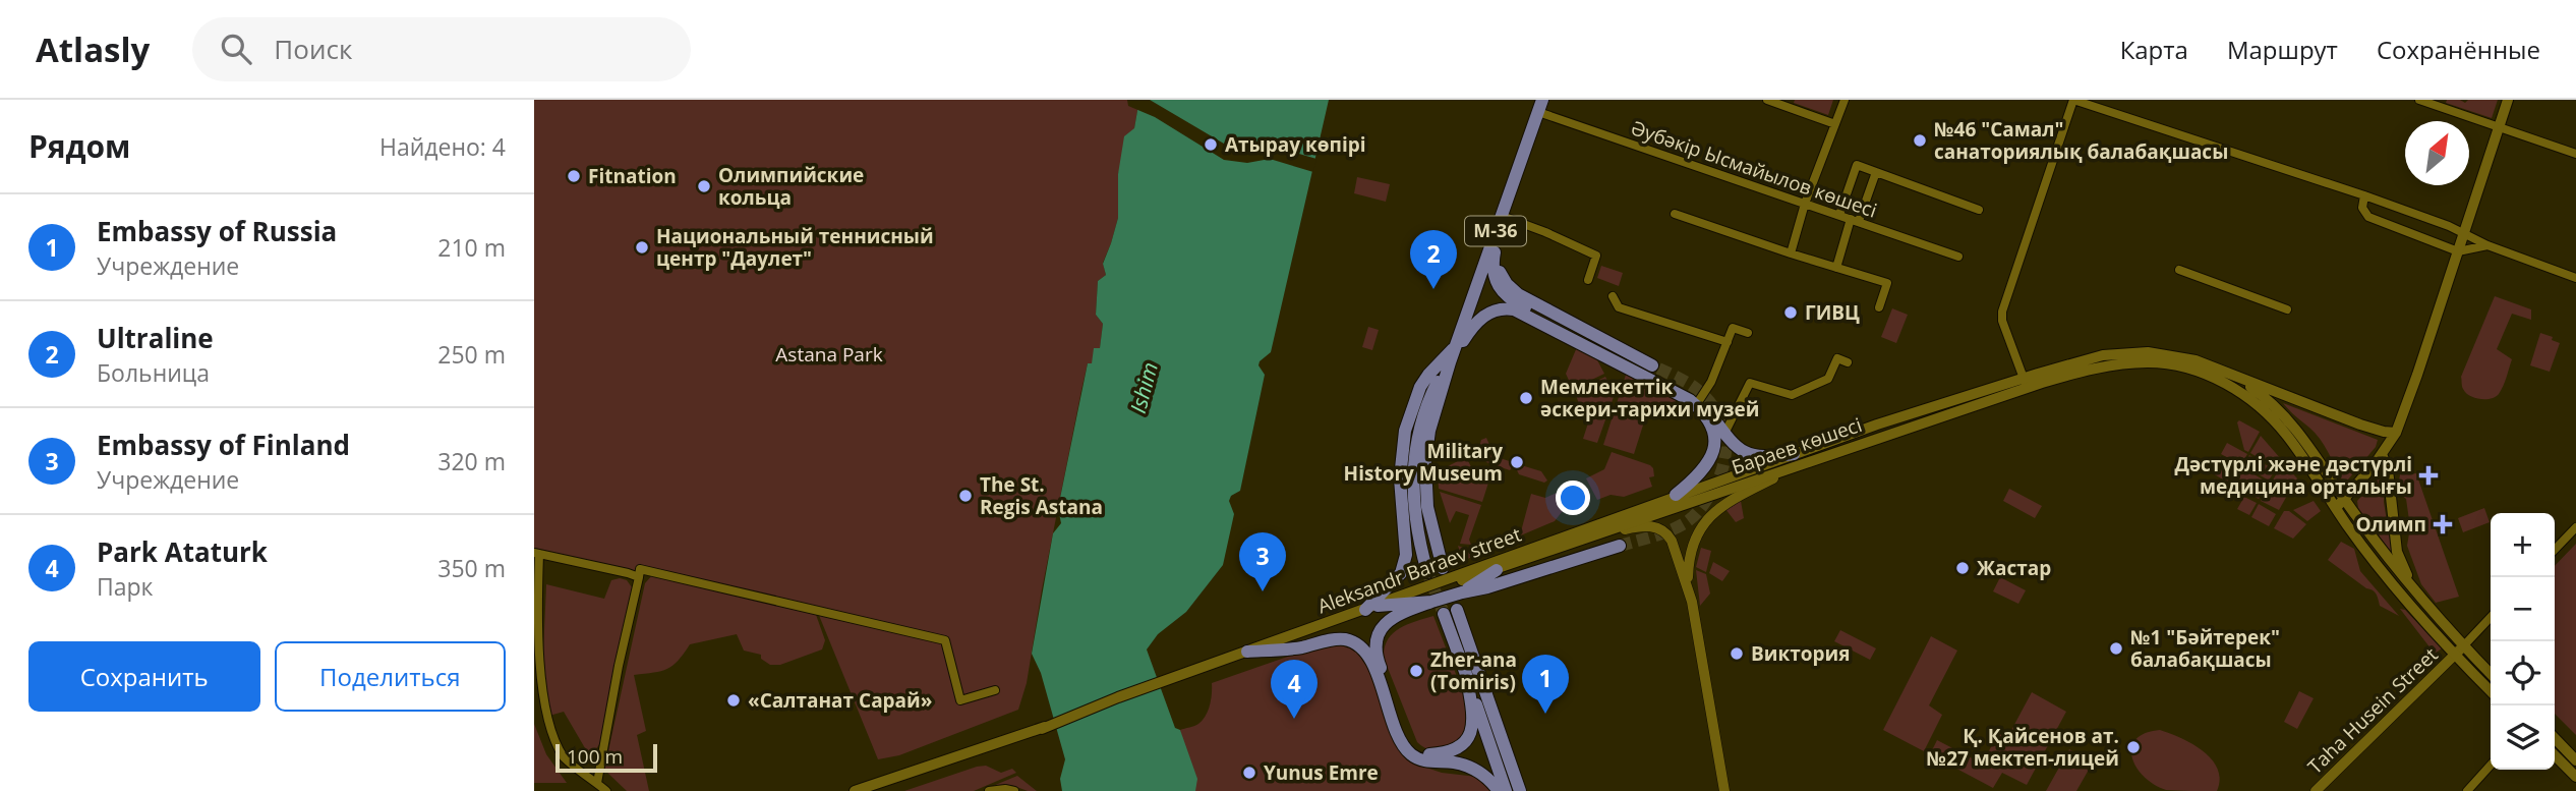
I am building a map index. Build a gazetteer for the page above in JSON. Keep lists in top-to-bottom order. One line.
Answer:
{"streets":{"main road":["M-36","Бараев көшесі","Aleksandr Baraev street"],"street":["Әубәкір Ысмайылов көшесі","Taha Husein Street"]},"crossings":[["Әубәкір Ысмайылов көшесі","M-36"],["Бараев көшесі","Aleksandr Baraev street"]],"water":["Ishim"],"parks":["Astana Park"],"places":{"other":["№46 \"Самал\" санаториялық балабақшасы","Атырау көпірі","Fitnation","Олимпийские кольца","Национальный теннисный центр \"Даулет\"","ГИВЦ","Мемлекеттік әскери-тарихи музей","Military History Museum","The St. Regis Astana","Жастар","№1 \"Бәйтерек\" балабақшасы","Виктория","Zher-ana (Tomiris)","«Салтанат Сарай»","Қ. Қайсенов ат. №27 мектеп-лицей","Yunus Emre"],"health":["Дәстүрлі және дәстүрлі медицина орталығы","Олимп"]},"scale_bar":"100 m","north":"top right","page":{"header":"Atlasly","search":"Поиск","nav":["Карта","Маршрут","Сохранённые"],"heading":["Рядом","Найдено: 4"],"list":[{"mark":"1","name":"Embassy of Russia","note":"Учреждение","value":"210 m"},{"mark":"2","name":"Ultraline","note":"Больница","value":"250 m"},{"mark":"3","name":"Embassy of Finland","note":"Учреждение","value":"320 m"},{"mark":"4","name":"Park Ataturk","note":"Парк","value":"350 m"}],"pins":["2","3","1","4"],"map_buttons":["+","−"],"buttons":["Сохранить","Поделиться"],"scale":"100 m"}}
